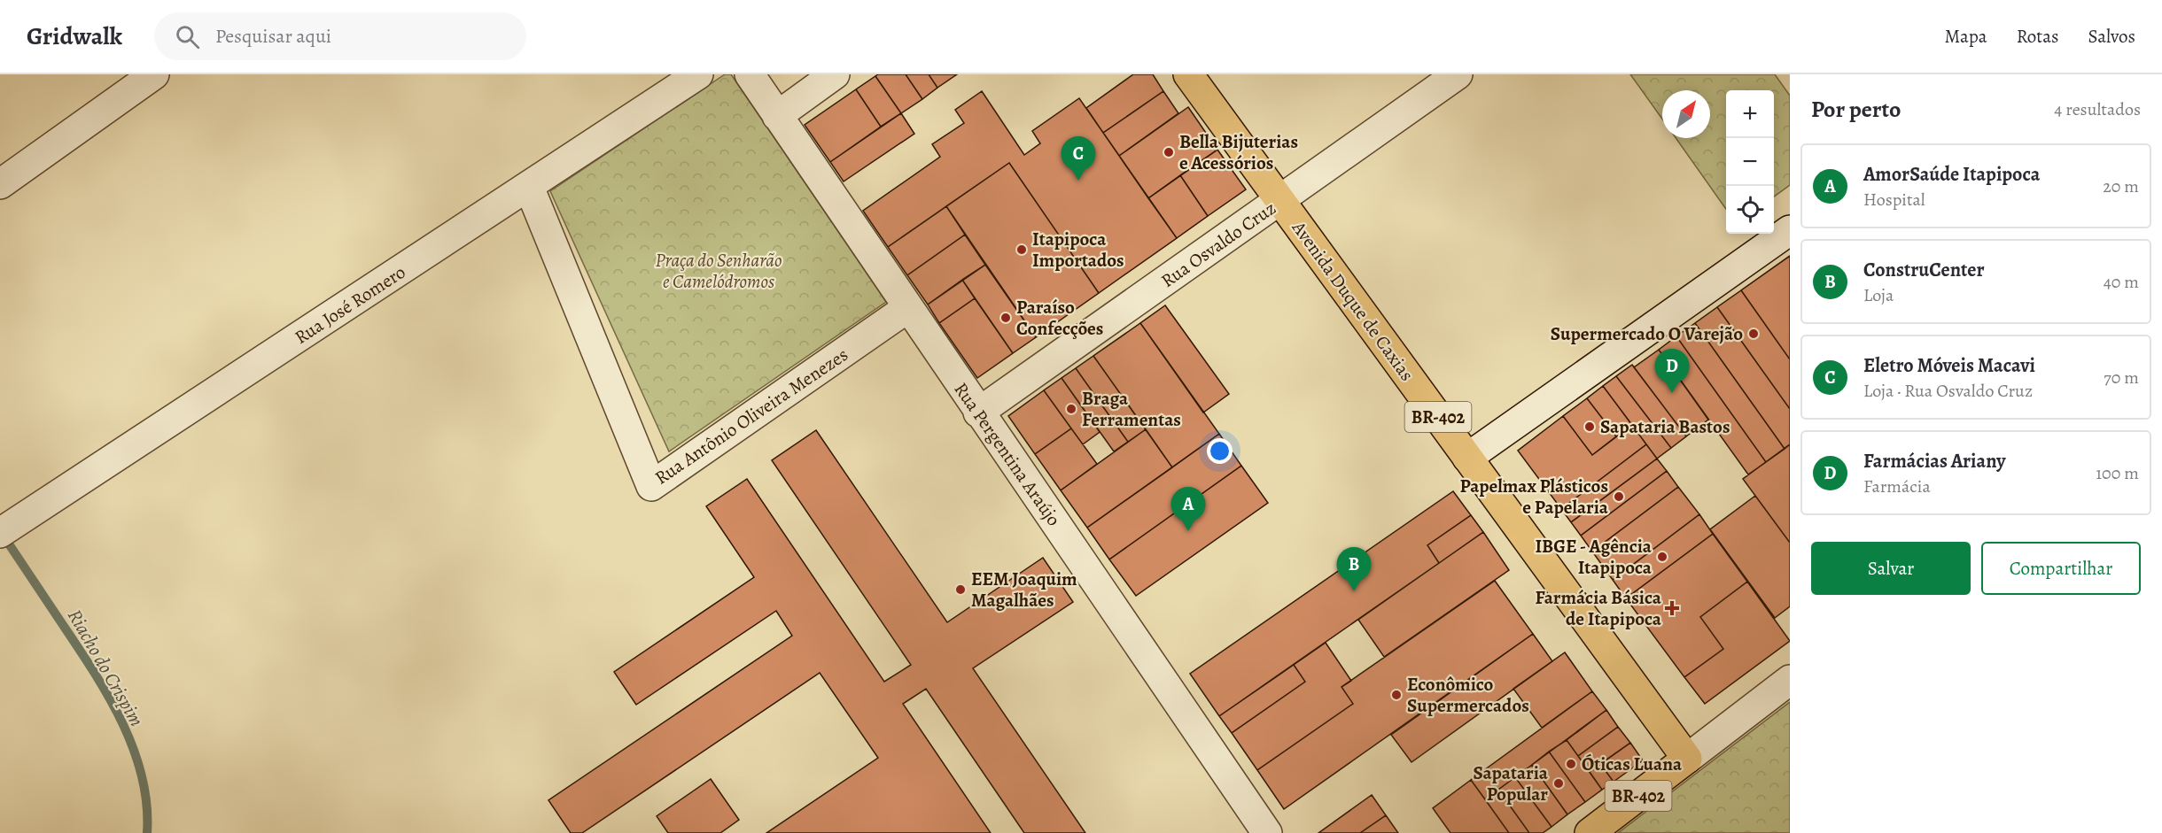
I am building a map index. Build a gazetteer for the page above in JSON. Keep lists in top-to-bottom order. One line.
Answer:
{"streets":{"main road":["Avenida Duque de Caxias","BR-402"],"street":["Rua Osvaldo Cruz","Rua José Romero","Rua Antônio Oliveira Menezes","Rua Pergentina Araújo"]},"crossings":[["Rua Osvaldo Cruz","Avenida Duque de Caxias"],["Rua Osvaldo Cruz","Rua Pergentina Araújo"],["Avenida Duque de Caxias","BR-402"],["Rua José Romero","Rua Antônio Oliveira Menezes"],["Rua Antônio Oliveira Menezes","Rua Pergentina Araújo"]],"water":["Riacho do Crispim"],"parks":["Praça do Senharão e Camelódromos"],"places":{"other":["Bella Bijuterias e Acessórios","Itapipoca Importados","Paraíso Confecções","Supermercado O Varejão","Braga Ferramentas","Sapataria Bastos","Papelmax Plásticos e Papelaria","IBGE - Agência Itapipoca","EEM Joaquim Magalhães","Econômico Supermercados","Óticas Luana","Sapataria Popular"],"health":["Farmácia Básica de Itapipoca"]},"north":"top right","page":{"header":"Gridwalk","search":"Pesquisar aqui","nav":["Mapa","Rotas","Salvos"],"heading":["Por perto","4 resultados"],"map_buttons":["+","−"],"pins":["C","D","A","B"],"list":[{"mark":"A","name":"AmorSaúde Itapipoca","note":"Hospital","value":"20 m"},{"mark":"B","name":"ConstruCenter","note":"Loja","value":"40 m"},{"mark":"C","name":"Eletro Móveis Macavi","note":"Loja · Rua Osvaldo Cruz","value":"70 m"},{"mark":"D","name":"Farmácias Ariany","note":"Farmácia","value":"100 m"}],"buttons":["Salvar","Compartilhar"]}}
